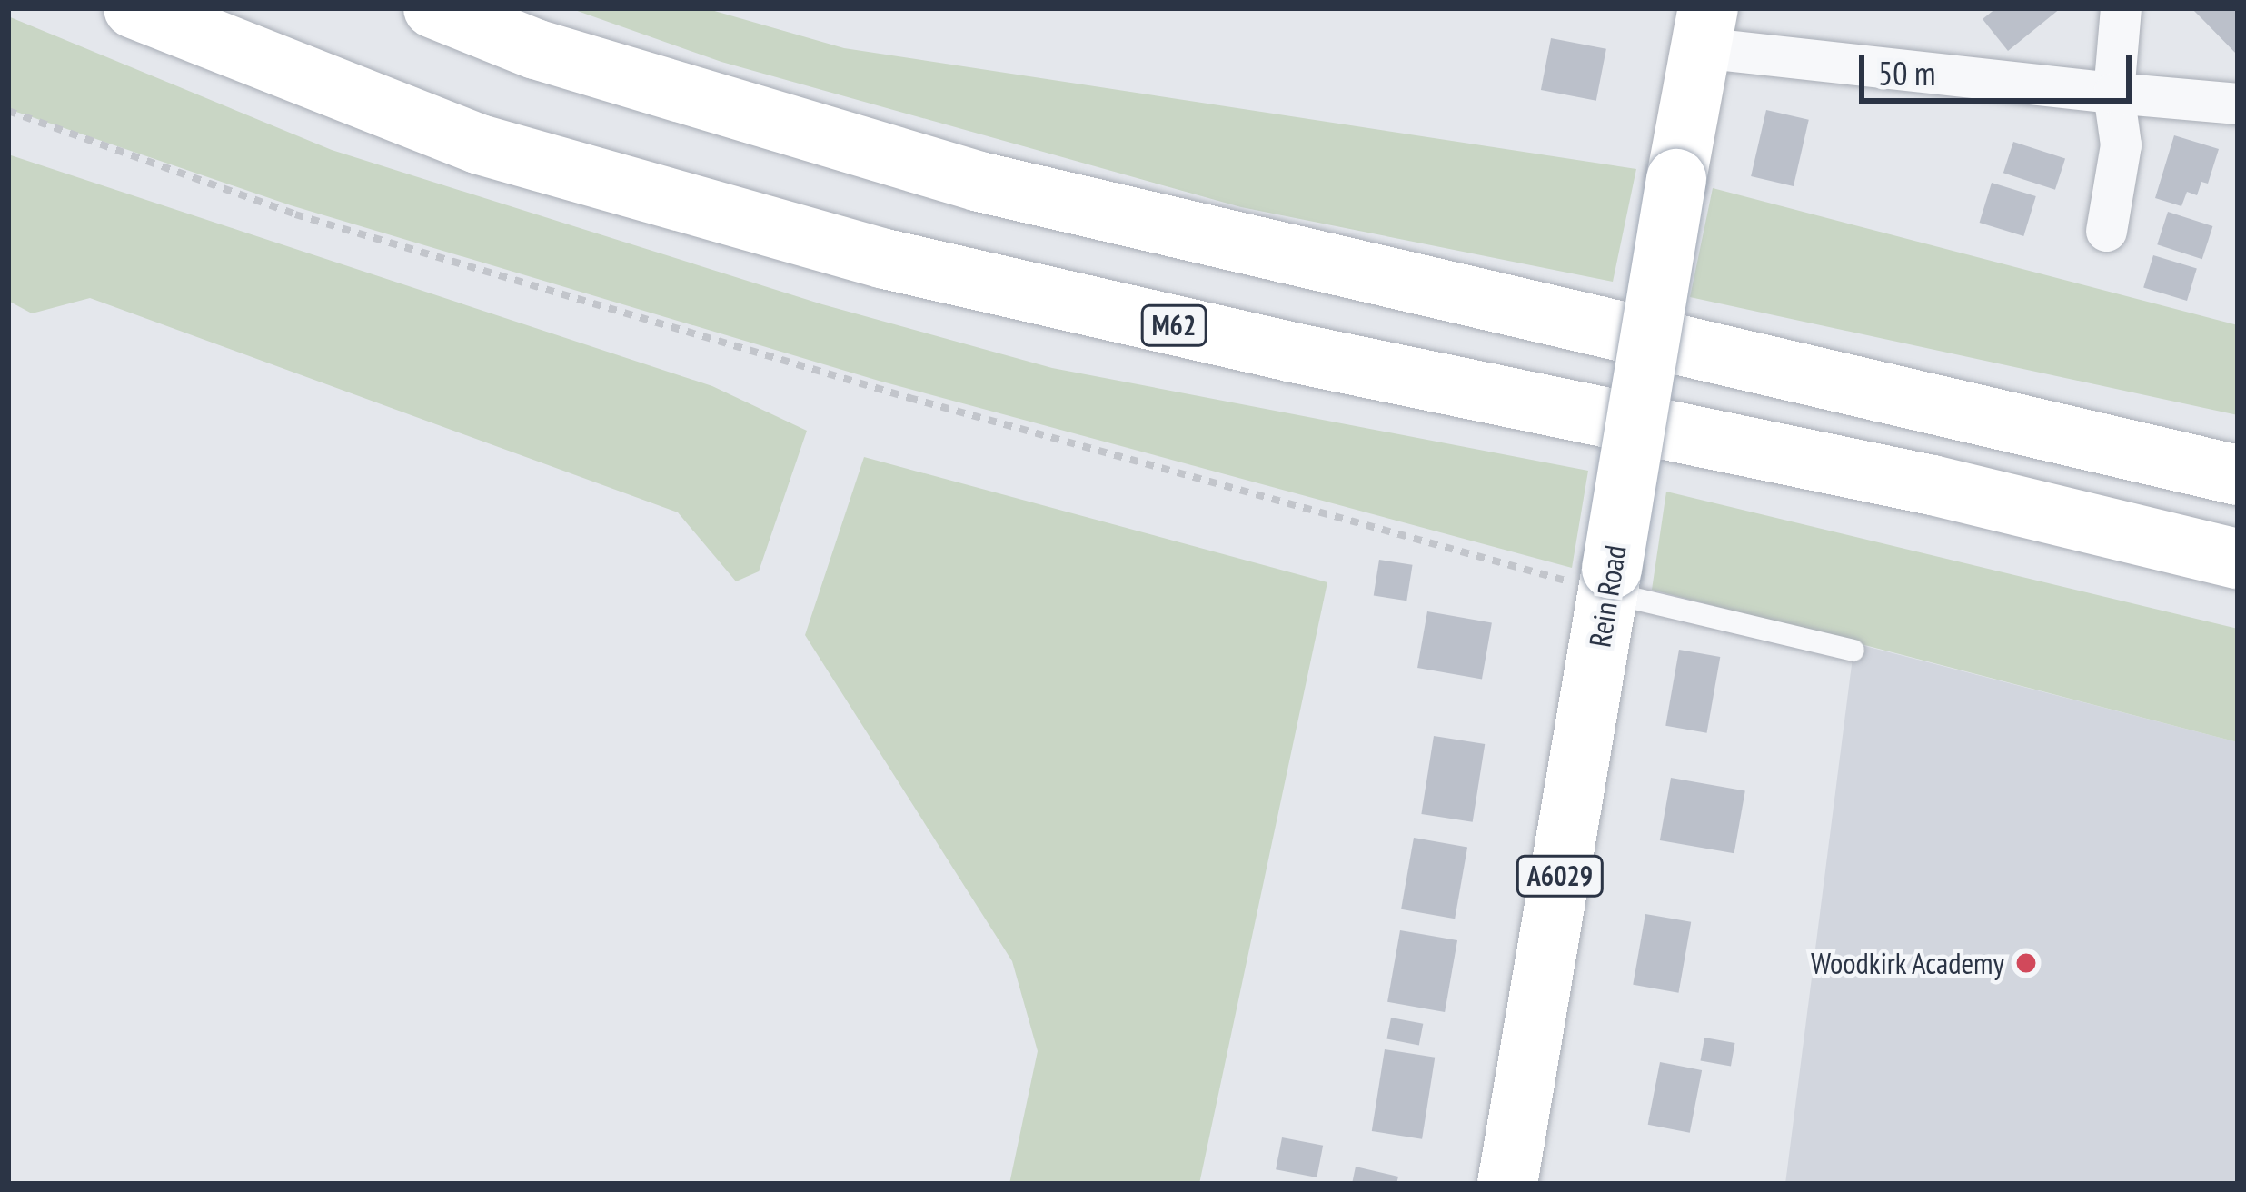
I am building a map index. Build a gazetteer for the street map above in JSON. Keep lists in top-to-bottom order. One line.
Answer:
{"streets":{"main road":["M62","Rein Road","A6029"]},"places":["Woodkirk Academy"],"scale_bar":"50 m"}
